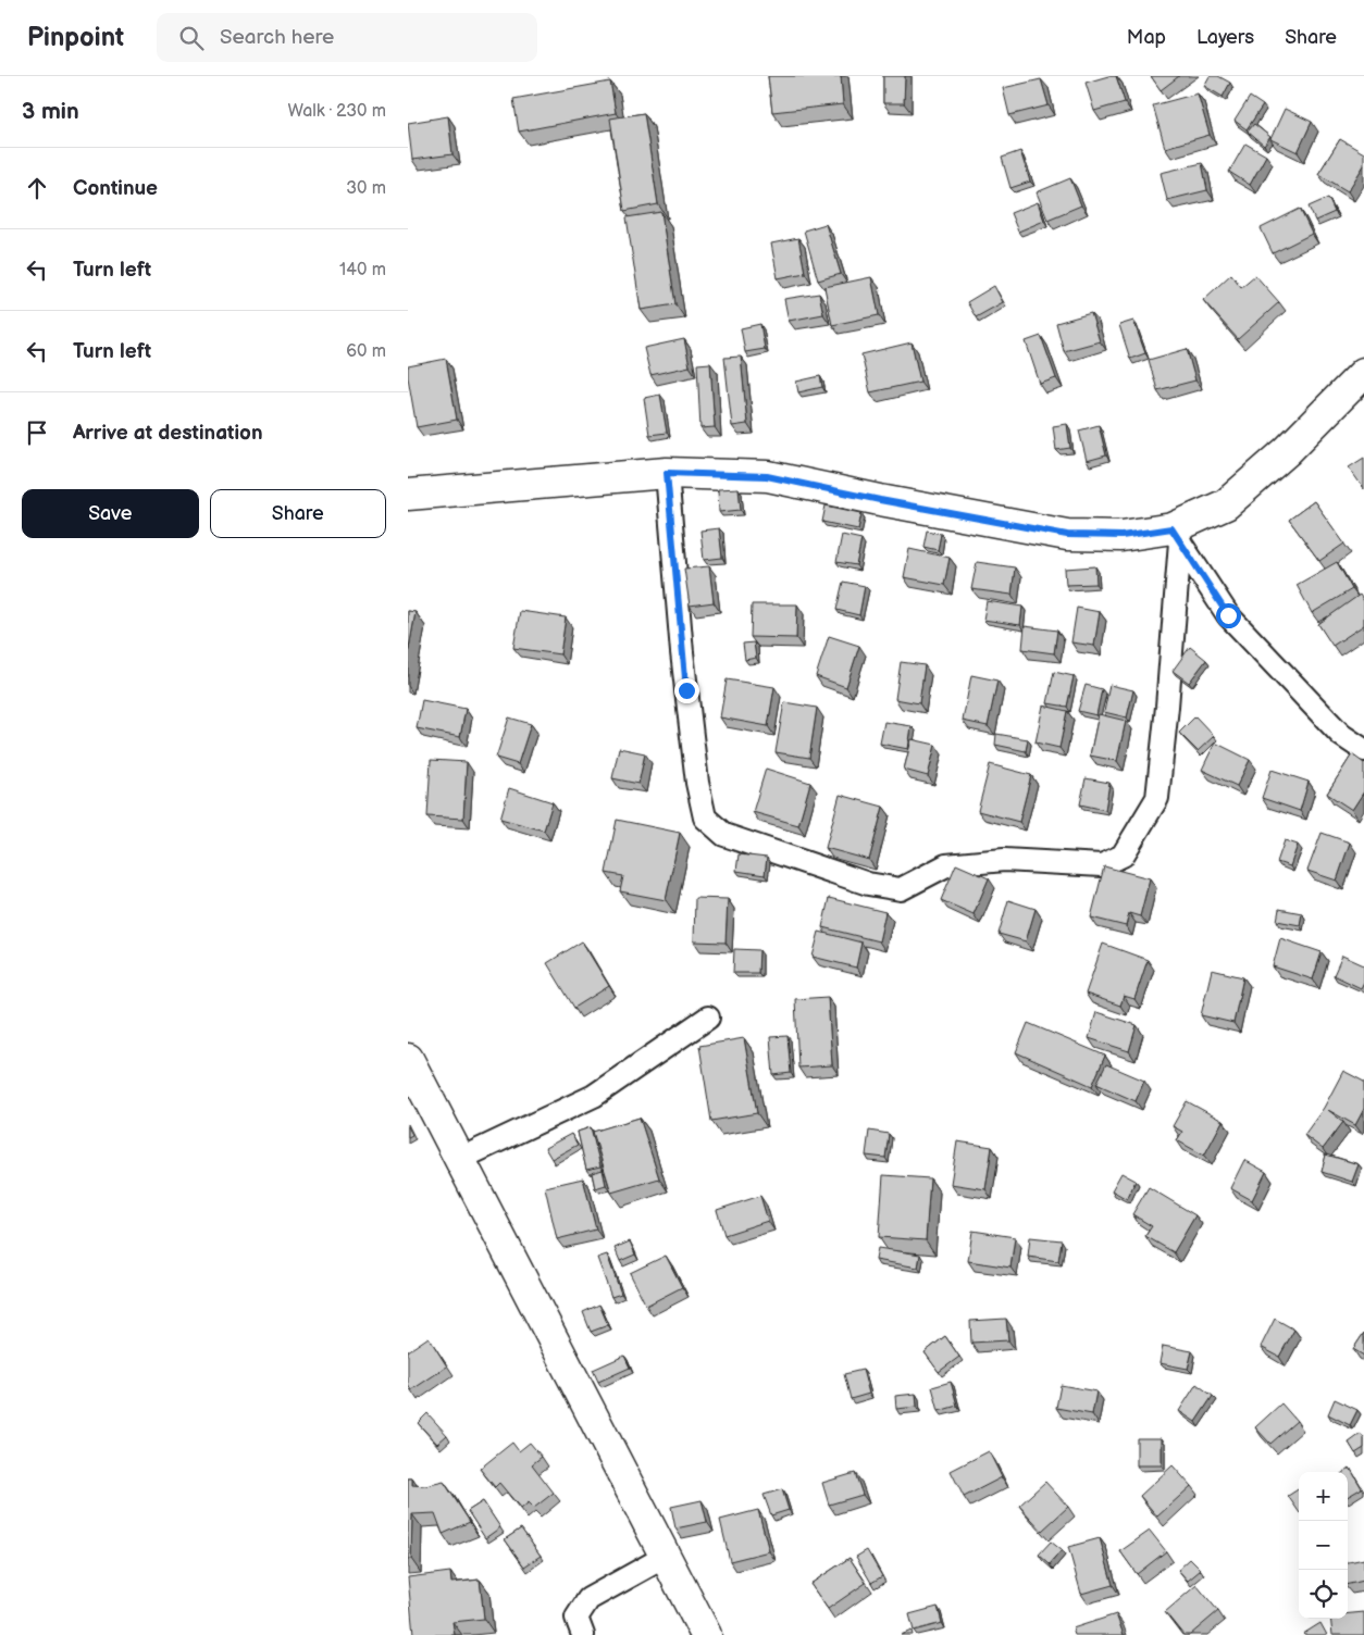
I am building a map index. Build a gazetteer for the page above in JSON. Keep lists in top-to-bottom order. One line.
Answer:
{"page":{"header":"Pinpoint","search":"Search here","nav":["Map","Layers","Share"],"heading":["3 min","Walk · 230 m"],"list":[["Continue","30 m"],["Turn left","140 m"],["Turn left","60 m"],"Arrive at destination"],"buttons":["Save","Share"],"map_buttons":["+","−"]}}
